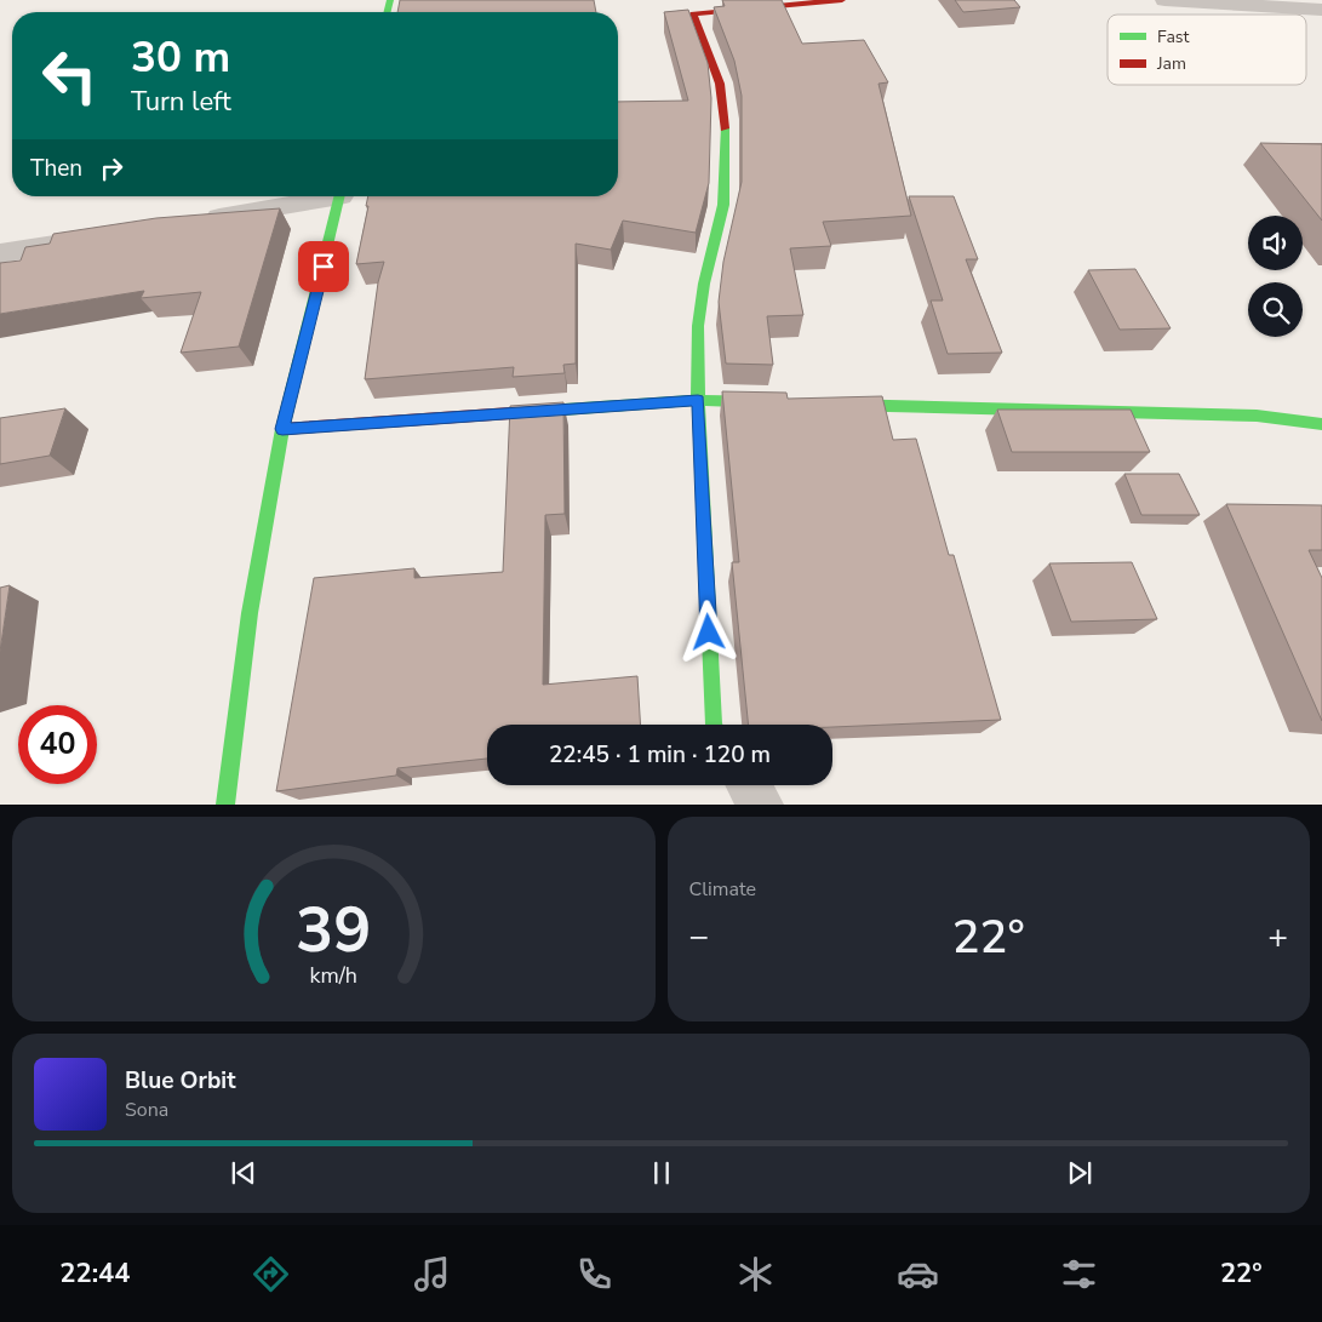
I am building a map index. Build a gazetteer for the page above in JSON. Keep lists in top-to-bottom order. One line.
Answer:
{"legend":["Fast","Jam"],"page":{"turn":["30 m","Turn left"],"then":"Then","limit":"40","trip":"22:45 · 1 min · 120 m","tile":"Climate","heat":["−","22°","+"],"song":["Blue Orbit","Sona"],"tabs":["22:44","22°"],"gauge":["39","km/h"]}}
